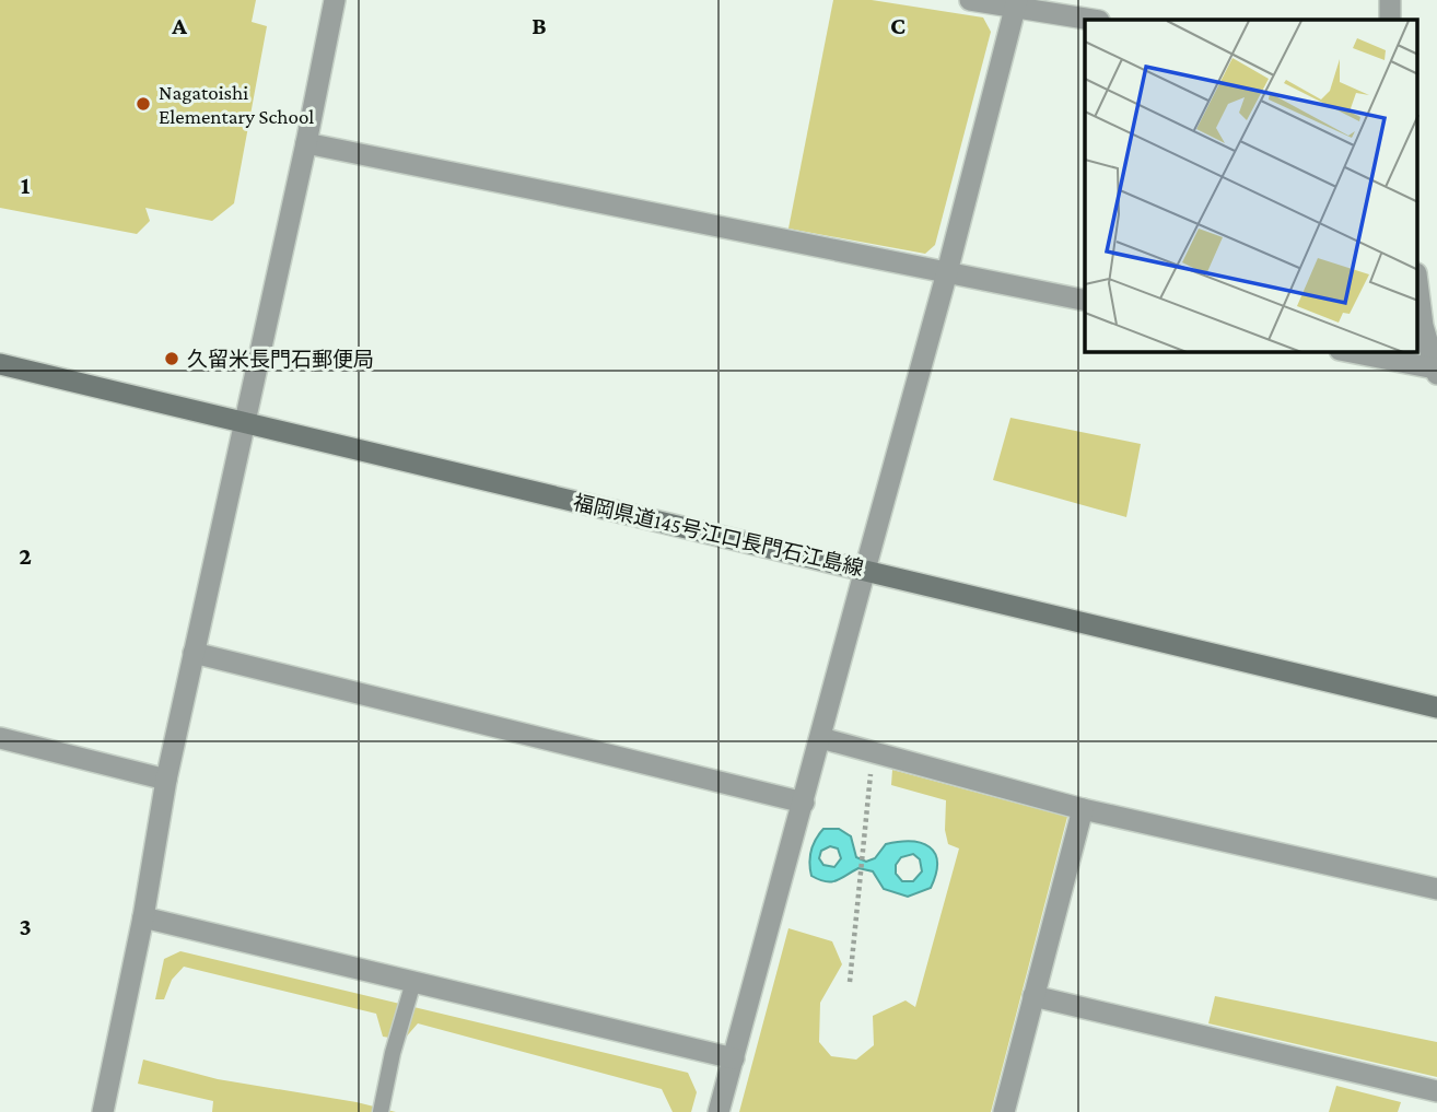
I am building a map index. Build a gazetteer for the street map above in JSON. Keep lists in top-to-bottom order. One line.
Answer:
{"streets":{"main road":["福岡県道145号江口長門石江島線"]},"places":["Nagatoishi Elementary School","久留米長門石郵便局"],"grid":{"columns":["A","B","C"],"rows":["1","2","3"]}}
